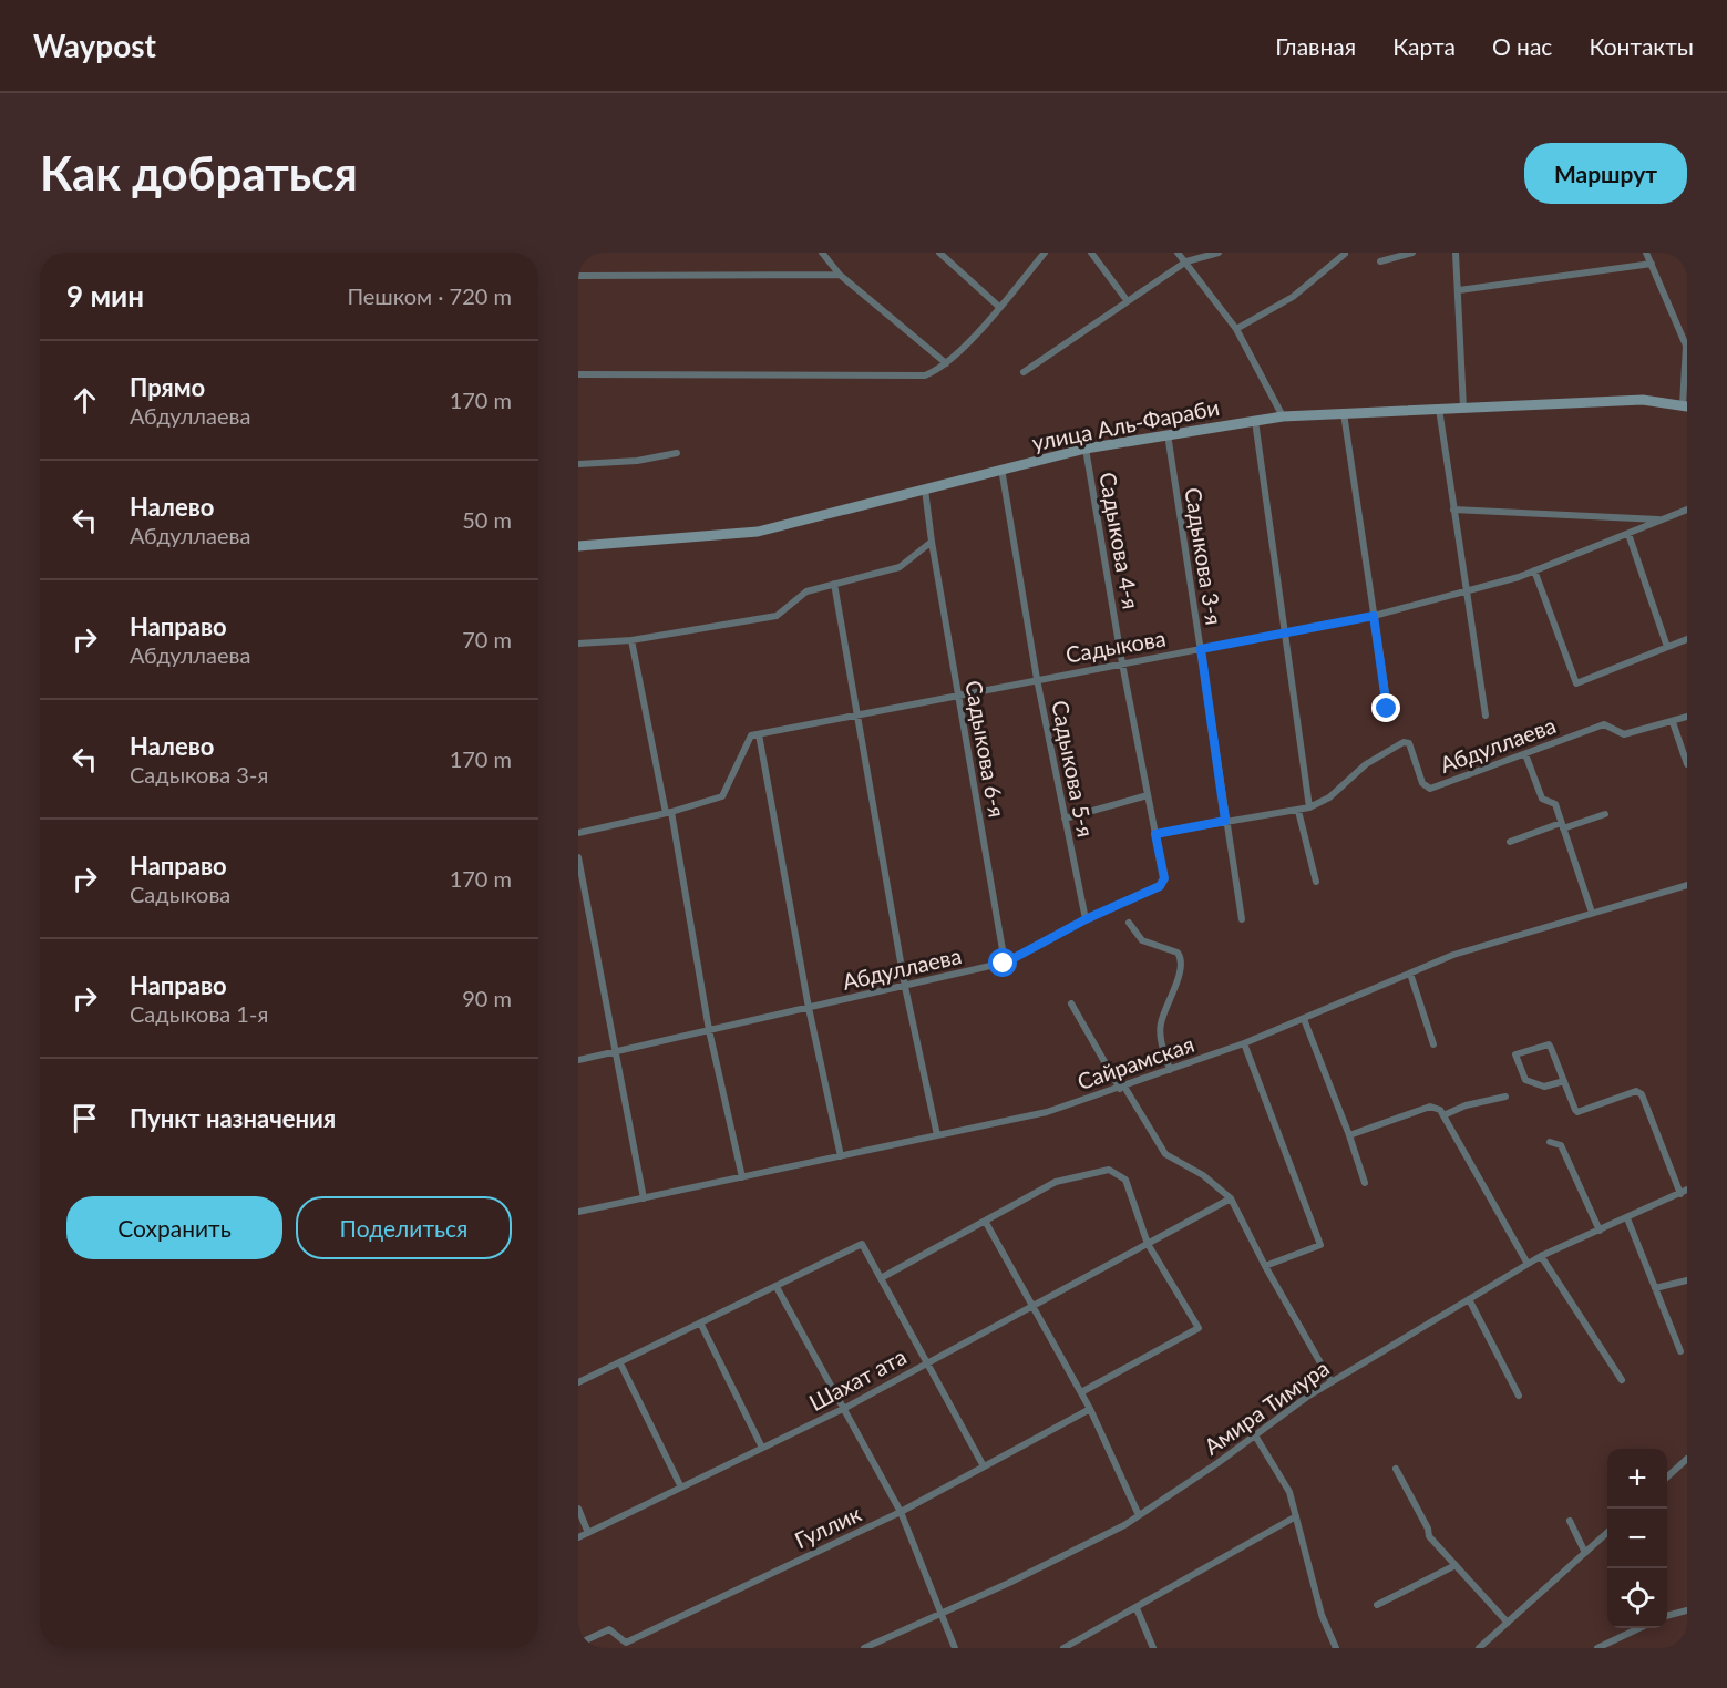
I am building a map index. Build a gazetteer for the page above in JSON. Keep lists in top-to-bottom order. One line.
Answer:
{"streets":{"main road":["улица Аль-Фараби"],"street":["Садыкова 4-я","Садыкова 3-я","Садыкова","Абдуллаева","Садыкова 6-я","Садыкова 5-я","Сайрамская","Шахат ата","Амира Тимура","Гуллик"]},"crossings":[["улица Аль-Фараби","Садыкова 4-я"],["улица Аль-Фараби","Садыкова 3-я"],["улица Аль-Фараби","Садыкова 6-я"],["улица Аль-Фараби","Садыкова 5-я"],["Садыкова 4-я","Садыкова"],["Садыкова 4-я","Абдуллаева"],["Садыкова 3-я","Садыкова"],["Садыкова 3-я","Абдуллаева"],["Садыкова","Садыкова 6-я"],["Садыкова","Садыкова 5-я"],["Абдуллаева","Садыкова 6-я"],["Абдуллаева","Садыкова 5-я"]],"page":{"header":"Waypost","nav":["Главная","Карта","О нас","Контакты"],"buttons":["Маршрут",["Сохранить","Поделиться"]],"title":"Как добраться","heading":["9 мин","Пешком · 720 m"],"list":[["Прямо","Абдуллаева","170 m"],["Налево","Абдуллаева","50 m"],["Направо","Абдуллаева","70 m"],["Налево","Садыкова 3-я","170 m"],["Направо","Садыкова","170 m"],["Направо","Садыкова 1-я","90 m"],"Пункт назначения"],"map_buttons":["+","−"]}}
